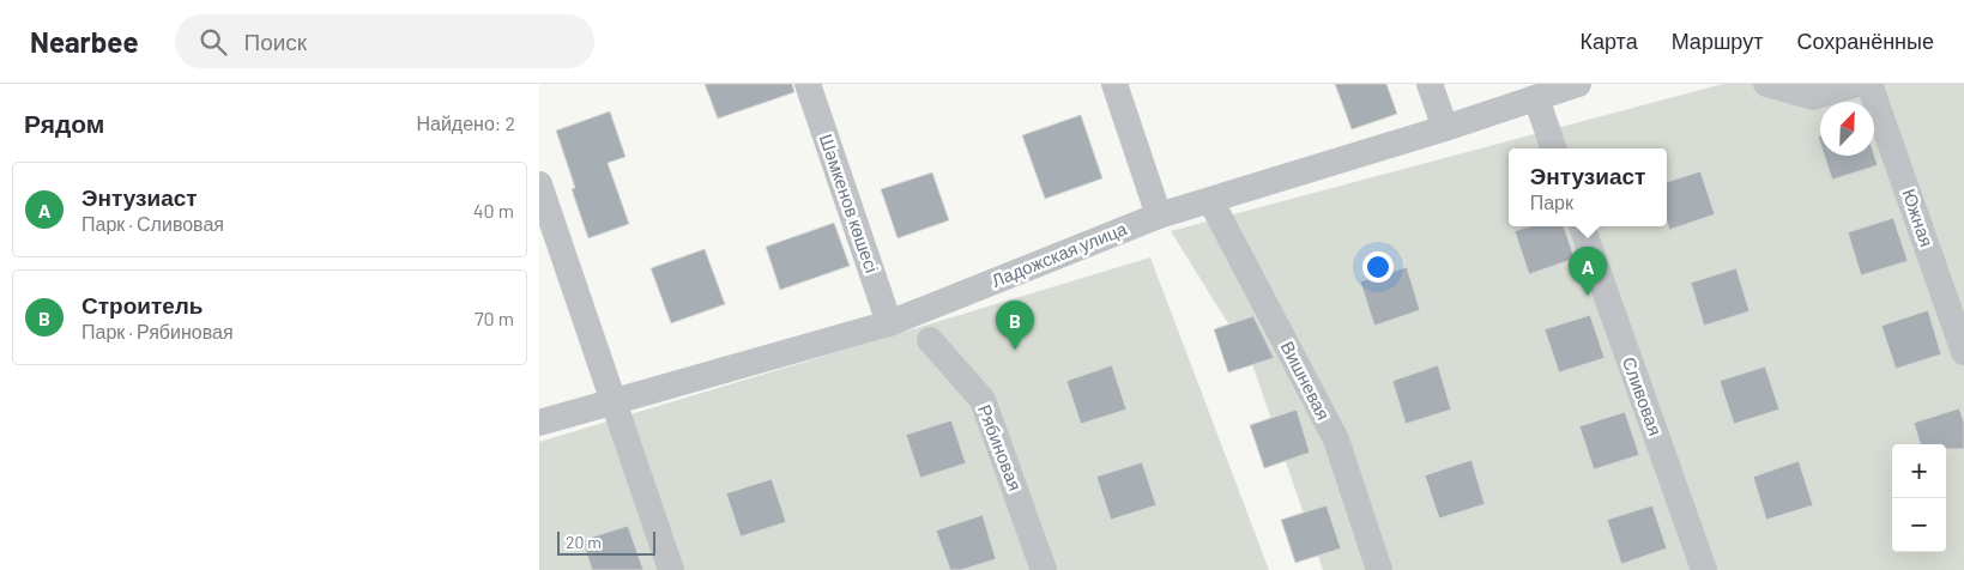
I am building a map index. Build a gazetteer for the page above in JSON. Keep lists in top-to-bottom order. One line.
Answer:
{"streets":{"street":["Шәмкенов көшесі","Южная","Ладожская улица","Вишневая","Сливовая","Рябиновая"]},"crossings":[["Шәмкенов көшесі","Ладожская улица"],["Ладожская улица","Вишневая"]],"scale_bar":"20 m","north":"top right","page":{"header":"Nearbee","search":"Поиск","nav":["Карта","Маршрут","Сохранённые"],"heading":["Рядом","Найдено: 2"],"popup":["Энтузиаст","Парк"],"list":[{"mark":"A","name":"Энтузиаст","note":"Парк · Сливовая","value":"40 m"},{"mark":"B","name":"Строитель","note":"Парк · Рябиновая","value":"70 m"}],"pins":["A","B"],"map_buttons":["+","−"],"scale":"20 m"}}
